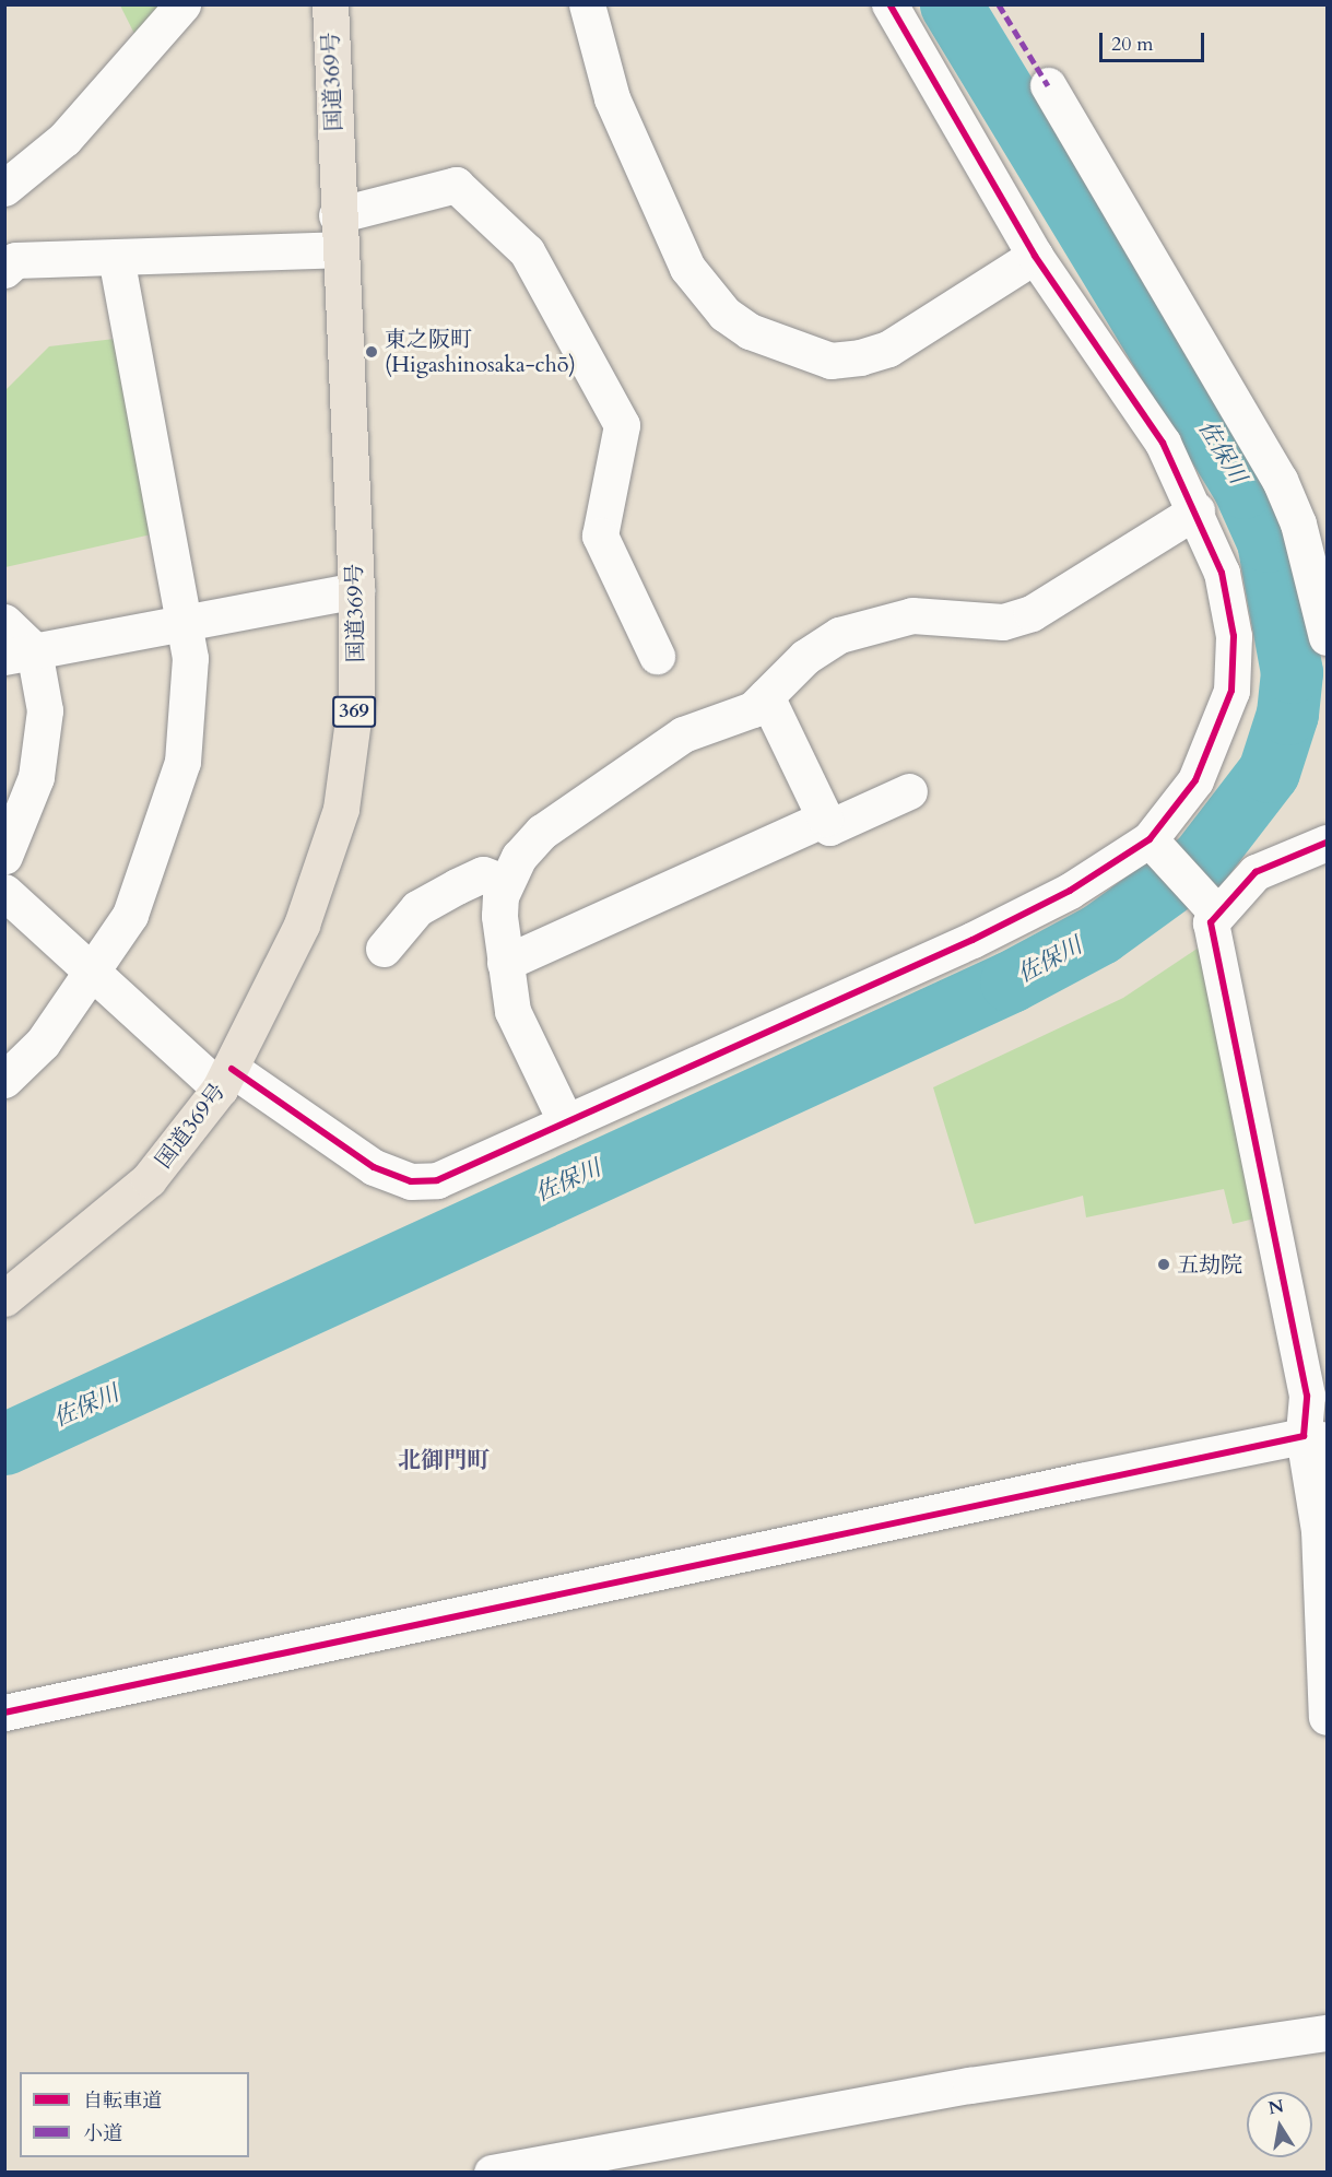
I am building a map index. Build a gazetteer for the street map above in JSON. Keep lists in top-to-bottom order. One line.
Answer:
{"streets":{"highway":["国道369号","369"]},"districts":["北御門町"],"water":["佐保川"],"places":["東之阪町 (Higashinosaka-chō)","五劫院"],"legend":["自転車道","小道"],"scale_bar":"20 m","north":"top"}
